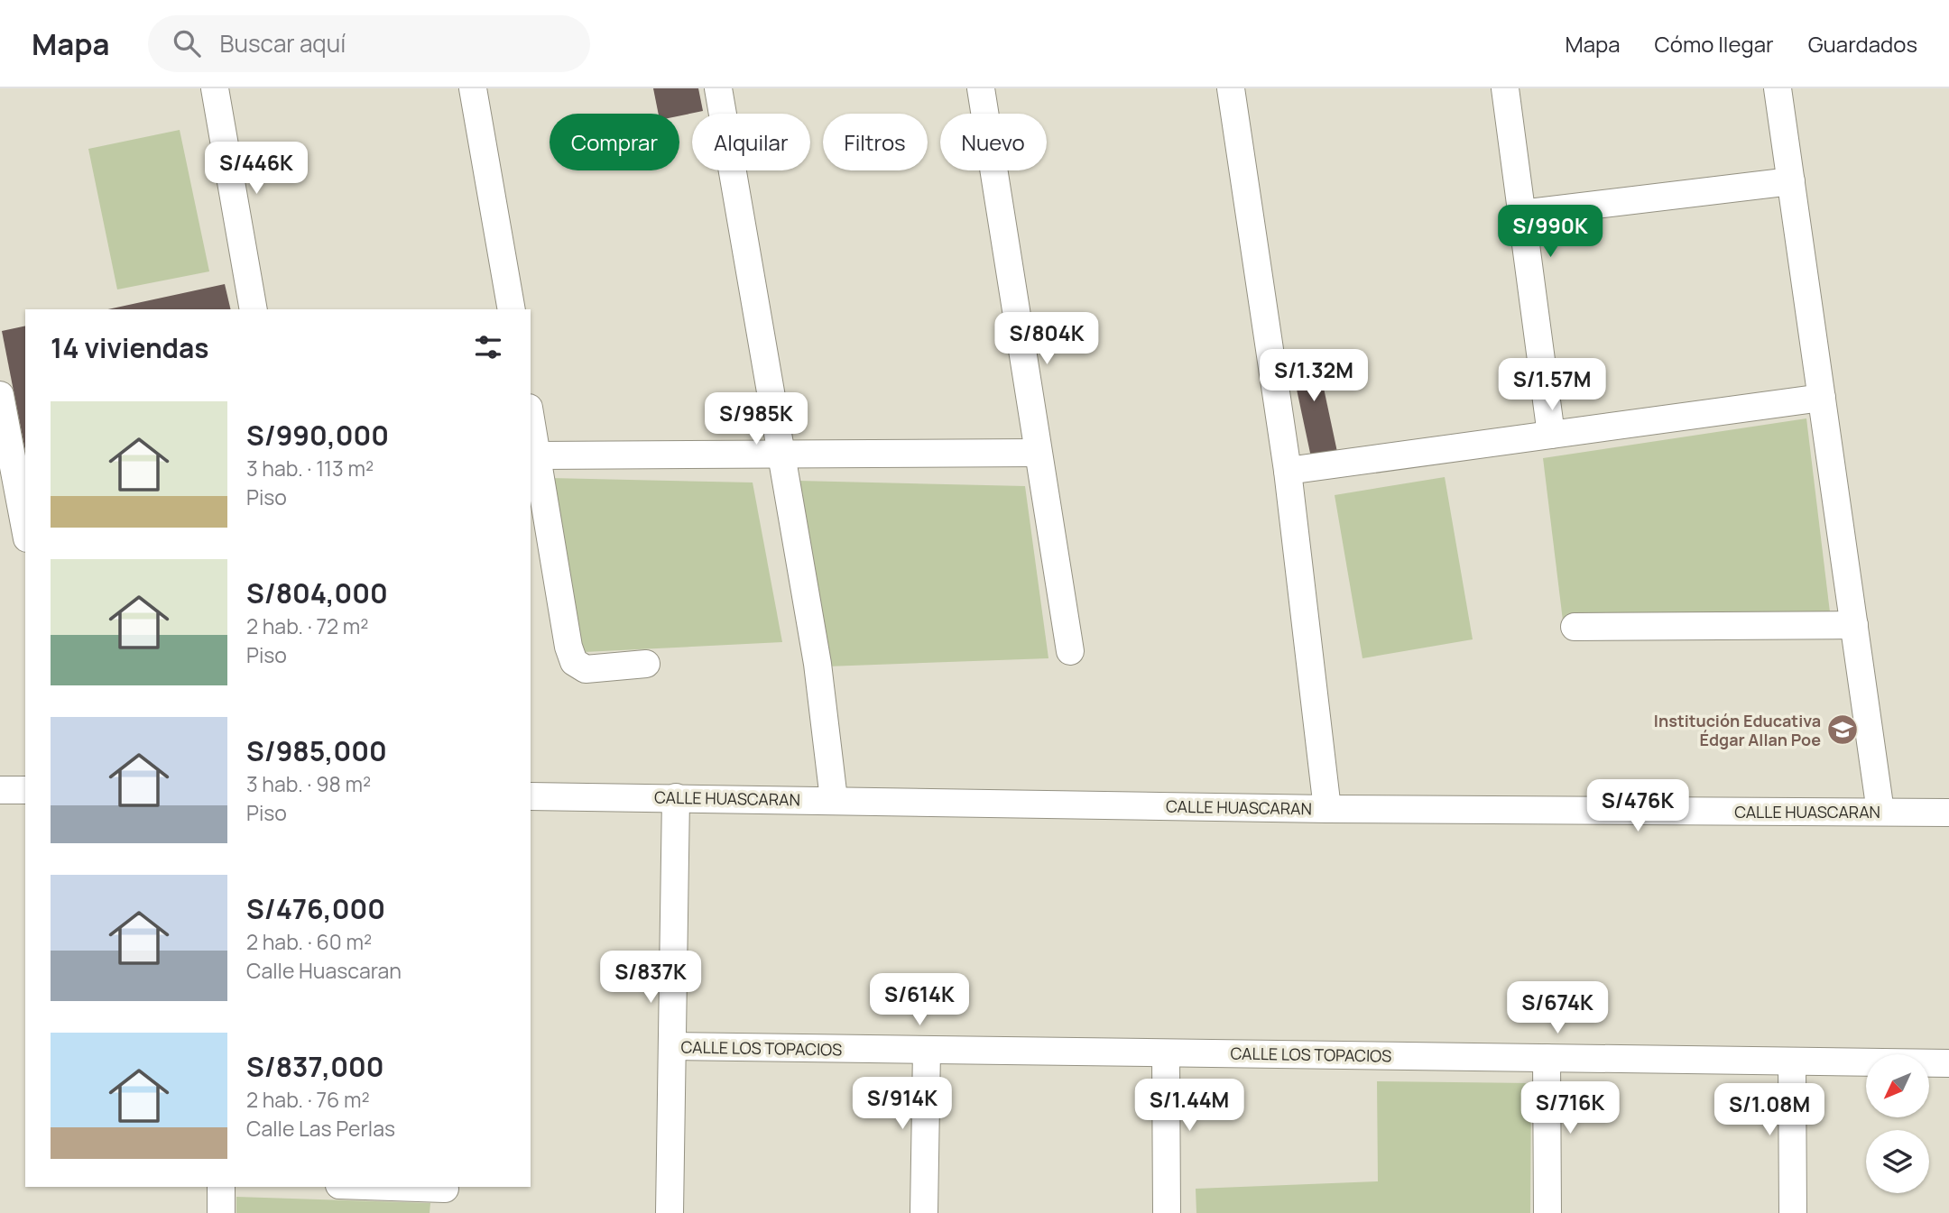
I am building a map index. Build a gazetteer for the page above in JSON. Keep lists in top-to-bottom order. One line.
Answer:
{"streets":{"street":["CALLE HUASCARAN","CALLE LOS TOPACIOS"]},"places":{"school or university":["Institución Educativa Édgar Allan Poe"]},"north":"bottom left","page":{"header":"Mapa","search":"Buscar aquí","nav":["Mapa","Cómo llegar","Guardados"],"chip":["Comprar","Alquilar","Filtros","Nuevo"],"price":["S/446K","S/990K","S/804K","S/1.32M","S/1.57M","S/985K","S/476K","S/837K","S/614K","S/674K","S/914K","S/1.44M","S/716K","S/1.08M"],"heading":"14 viviendas","list":[{"name":"S/990,000","note":"3 hab. · 113 m² · Piso"},{"name":"S/804,000","note":"2 hab. · 72 m² · Piso"},{"name":"S/985,000","note":"3 hab. · 98 m² · Piso"},{"name":"S/476,000","note":"2 hab. · 60 m² · Calle Huascaran"},{"name":"S/837,000","note":"2 hab. · 76 m² · Calle Las Perlas"}]}}
